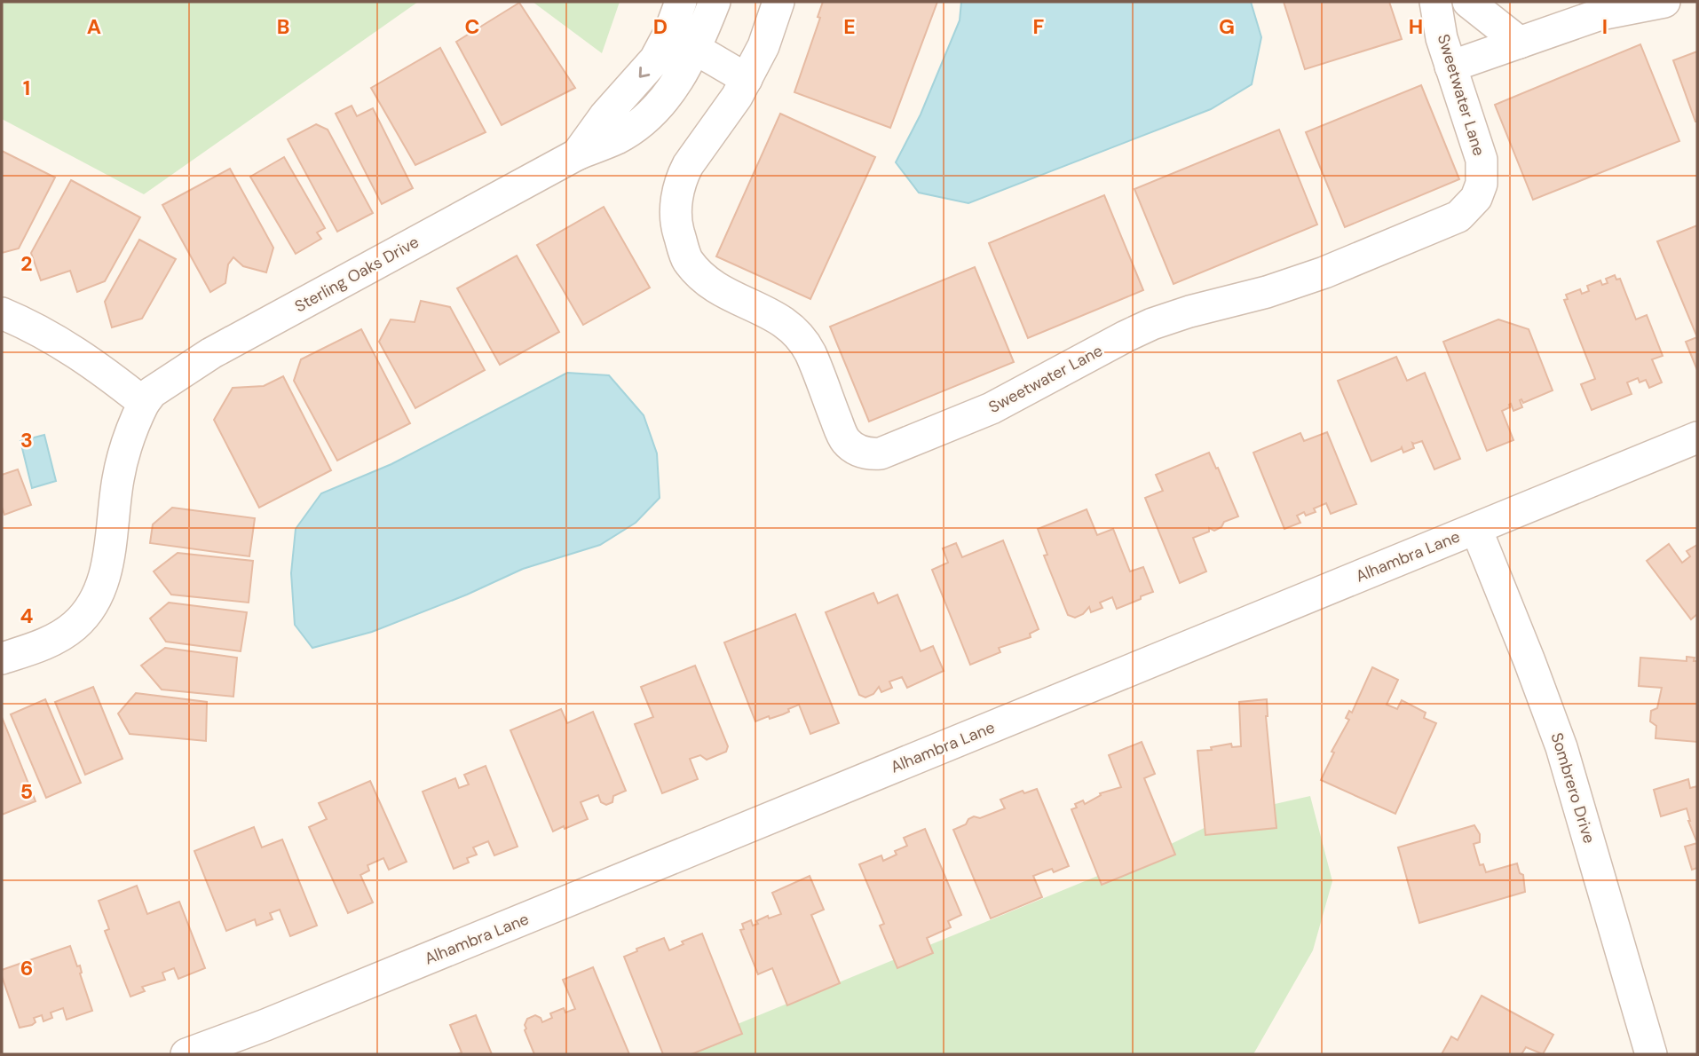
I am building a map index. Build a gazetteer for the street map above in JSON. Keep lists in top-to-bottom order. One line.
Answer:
{"streets":{"street":["Sweetwater Lane","Sterling Oaks Drive","Alhambra Lane","Sombrero Drive"]},"crossings":[["Alhambra Lane","Sombrero Drive"]],"grid":{"columns":["A","B","C","D","E","F","G","H","I"],"rows":["1","2","3","4","5","6"]}}
